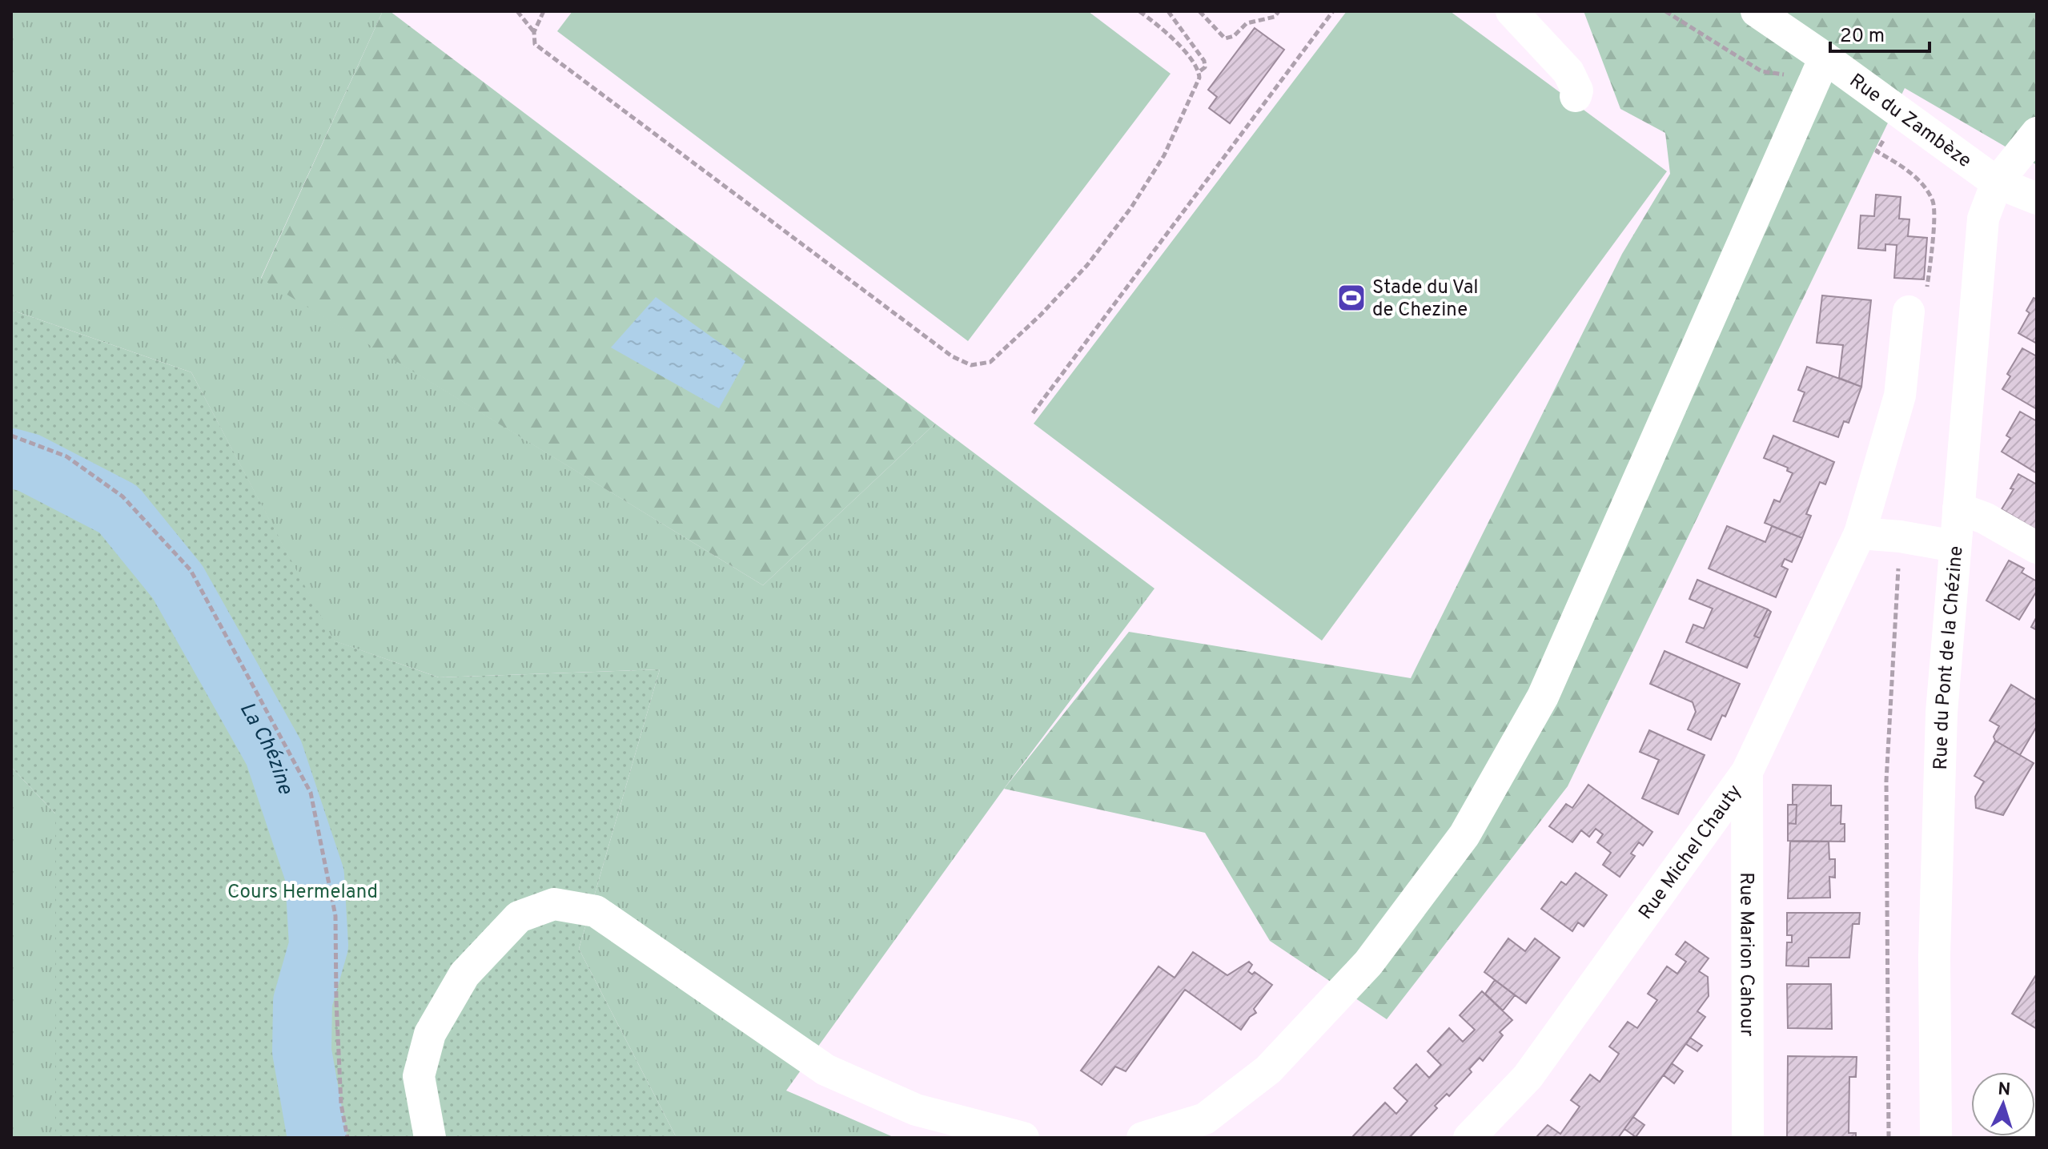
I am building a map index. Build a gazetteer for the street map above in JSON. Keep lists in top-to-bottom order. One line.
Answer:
{"streets":{"street":["Rue du Zambèze","Rue du Pont de la Chézine","Rue Michel Chauty","Rue Marion Cahour"]},"crossings":[["Rue du Zambèze","Rue du Pont de la Chézine"],["Rue Michel Chauty","Rue Marion Cahour"]],"water":["La Chézine"],"parks":["Cours Hermeland"],"places":{"sports":["Stade du Val de Chezine"]},"scale_bar":"20 m","north":"top"}
